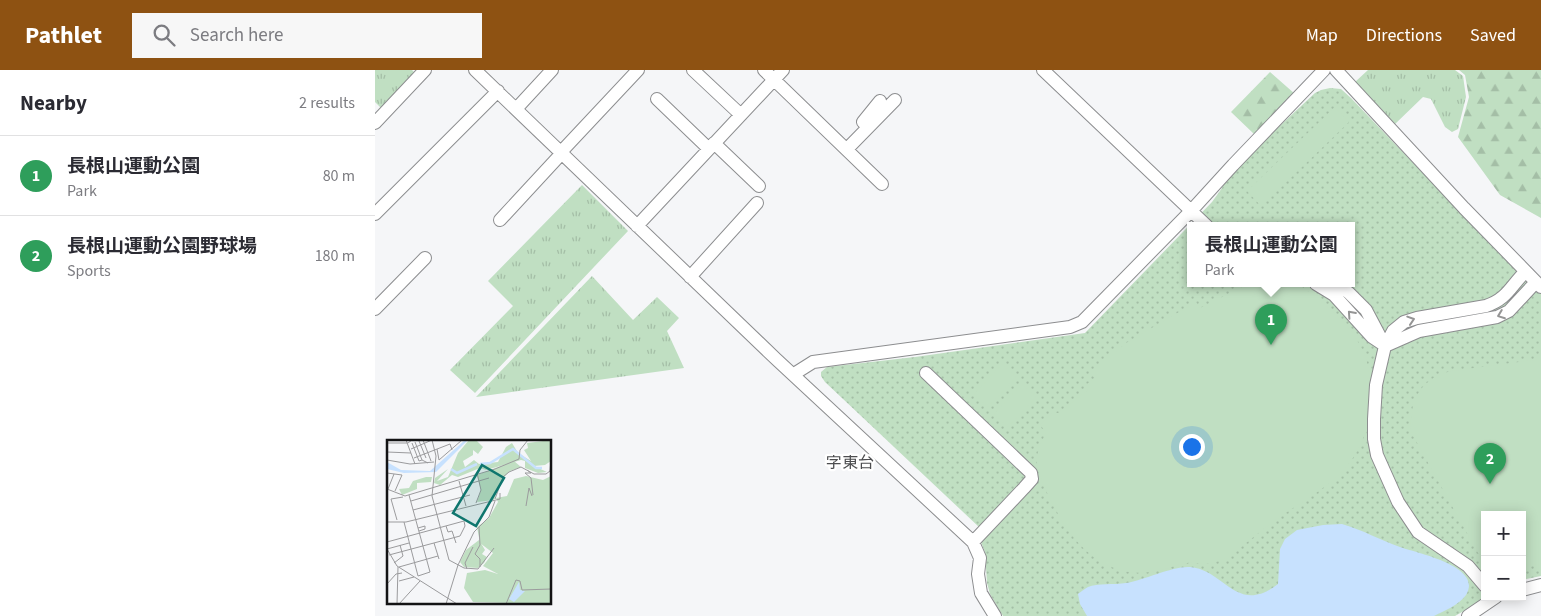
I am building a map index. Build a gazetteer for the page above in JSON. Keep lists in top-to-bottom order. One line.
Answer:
{"districts":["字東台"],"page":{"header":"Pathlet","search":"Search here","nav":["Map","Directions","Saved"],"heading":["Nearby","2 results"],"list":[{"mark":"1","name":"長根山運動公園","note":"Park","value":"80 m"},{"mark":"2","name":"長根山運動公園野球場","note":"Sports","value":"180 m"}],"popup":["長根山運動公園","Park"],"pins":["1","2"],"map_buttons":["+","−"]}}
